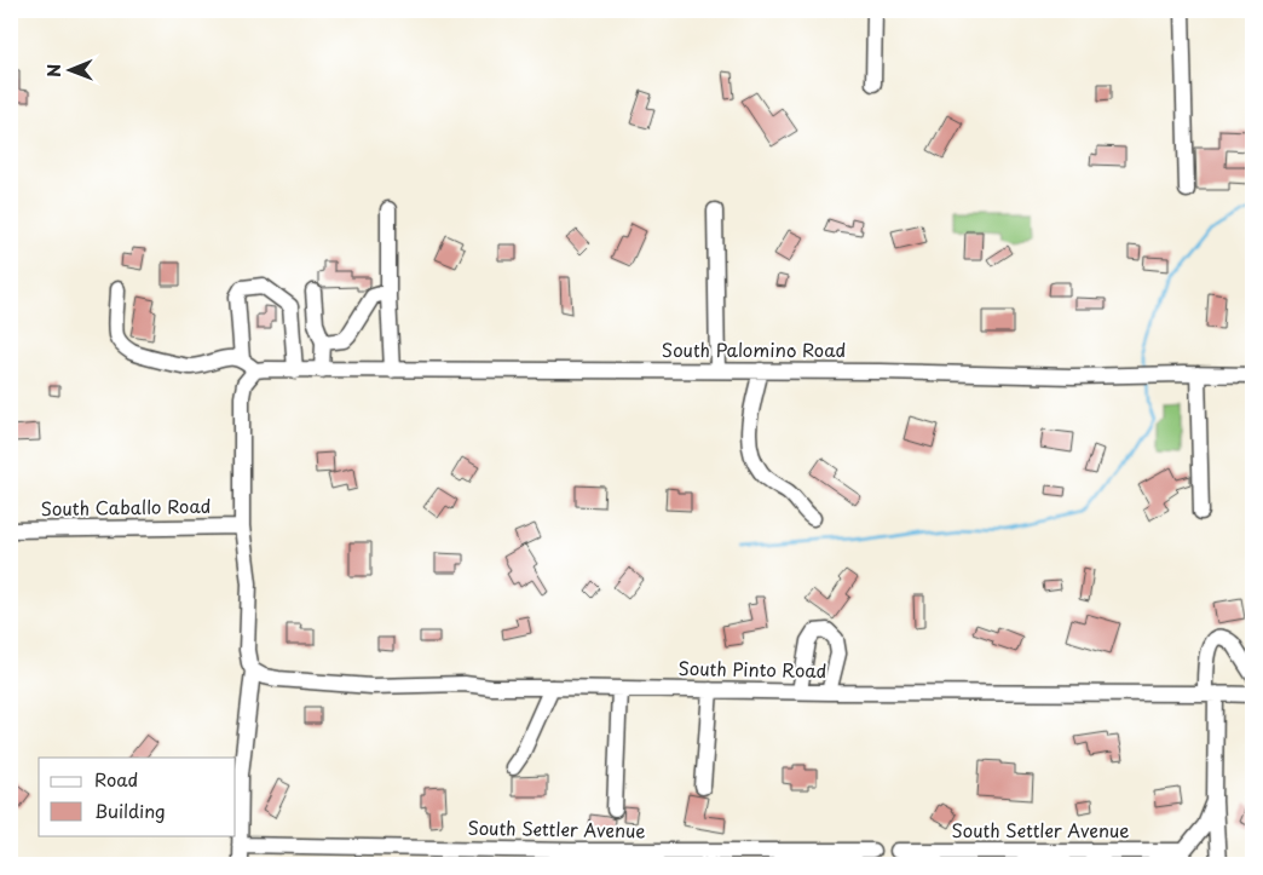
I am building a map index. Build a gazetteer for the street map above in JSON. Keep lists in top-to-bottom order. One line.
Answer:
{"streets":{"street":["South Palomino Road","South Caballo Road","South Pinto Road","South Settler Avenue"]},"legend":["Road","Building"],"north":"left"}
